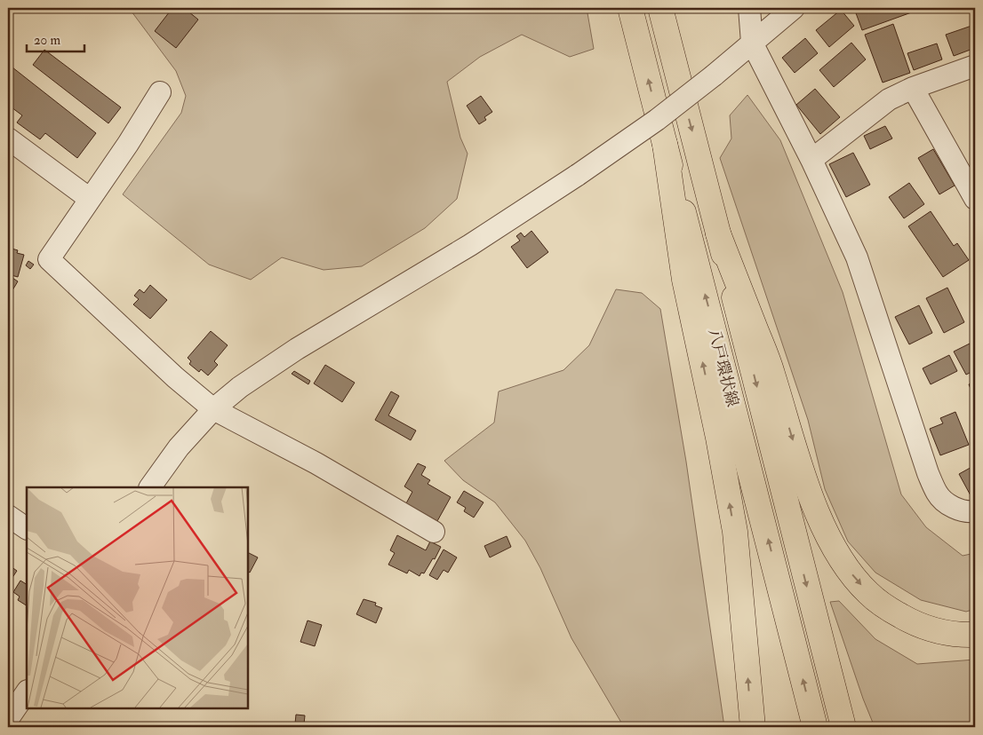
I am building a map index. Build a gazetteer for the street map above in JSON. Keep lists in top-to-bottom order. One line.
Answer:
{"streets":{"main road":["八戸環状線"]},"scale_bar":"20 m"}
